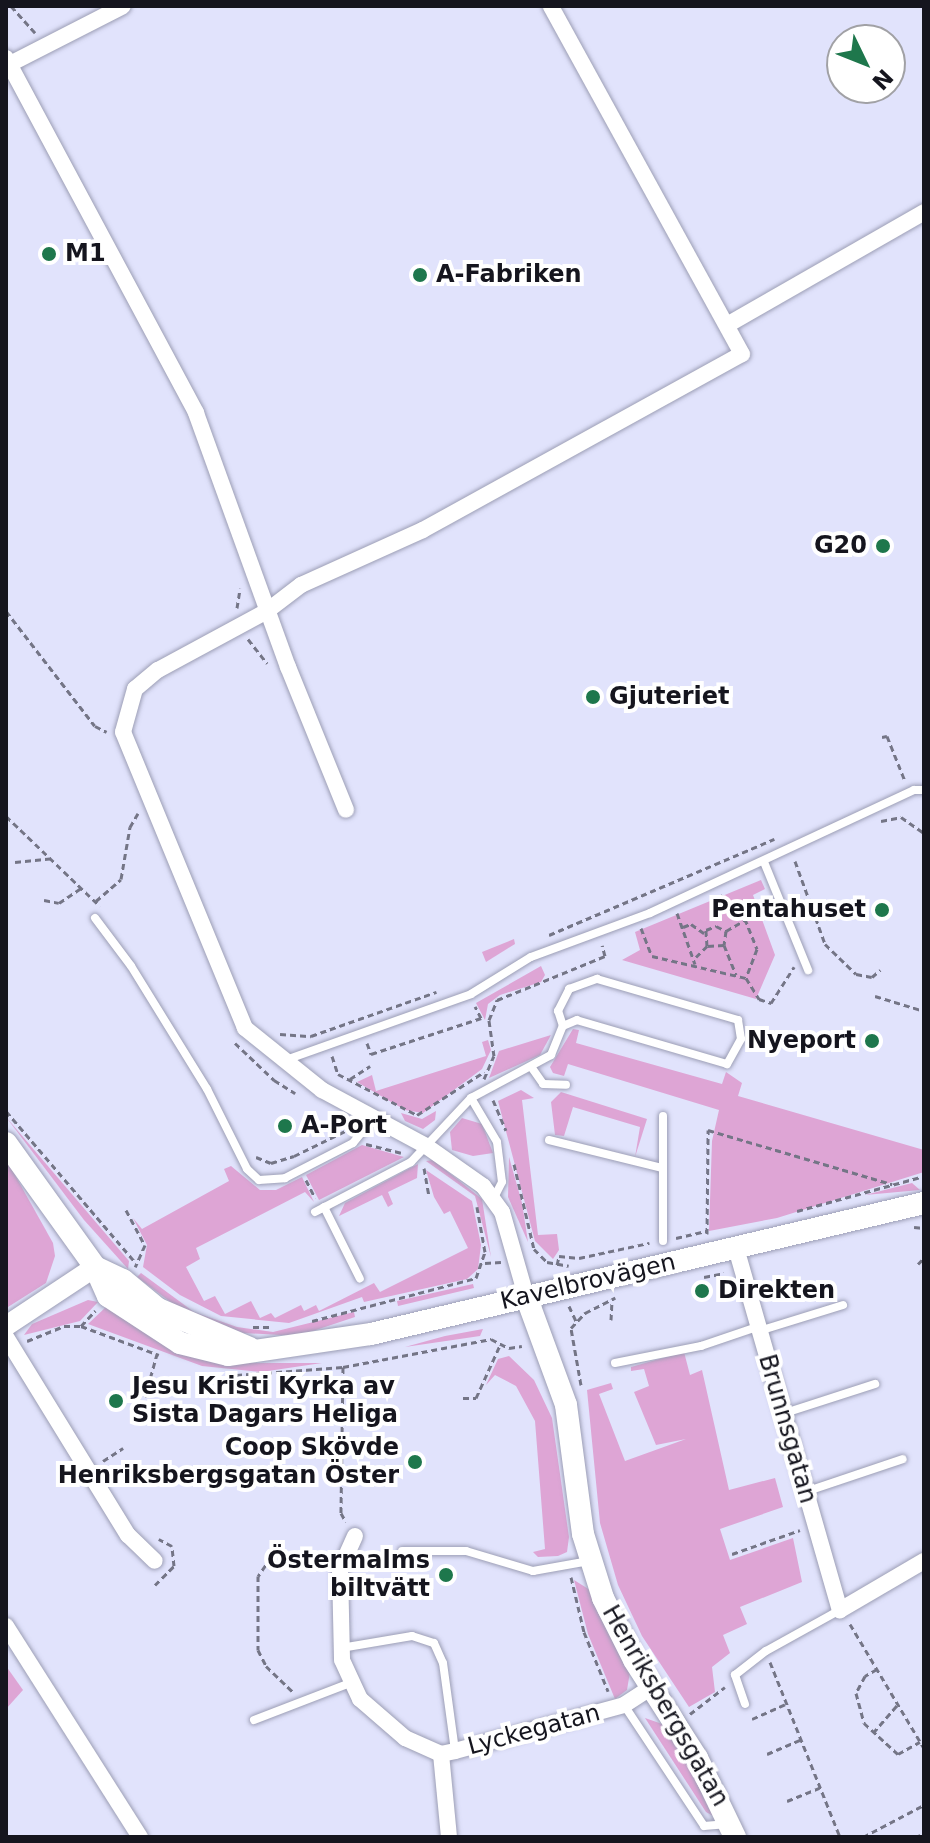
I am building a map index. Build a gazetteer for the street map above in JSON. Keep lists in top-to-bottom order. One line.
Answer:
{"streets":{"main road":["Kavelbrovägen","Henriksbergsgatan"],"street":["Brunnsgatan","Lyckegatan"]},"crossings":[["Kavelbrovägen","Brunnsgatan"],["Kavelbrovägen","Henriksbergsgatan"],["Henriksbergsgatan","Lyckegatan"]],"places":["M1","A-Fabriken","G20","Gjuteriet","Pentahuset","Nyeport","A-Port","Direkten","Jesu Kristi Kyrka av Sista Dagars Heliga","Coop Skövde Henriksbergsgatan Öster","Östermalms biltvätt"],"north":"bottom right"}
